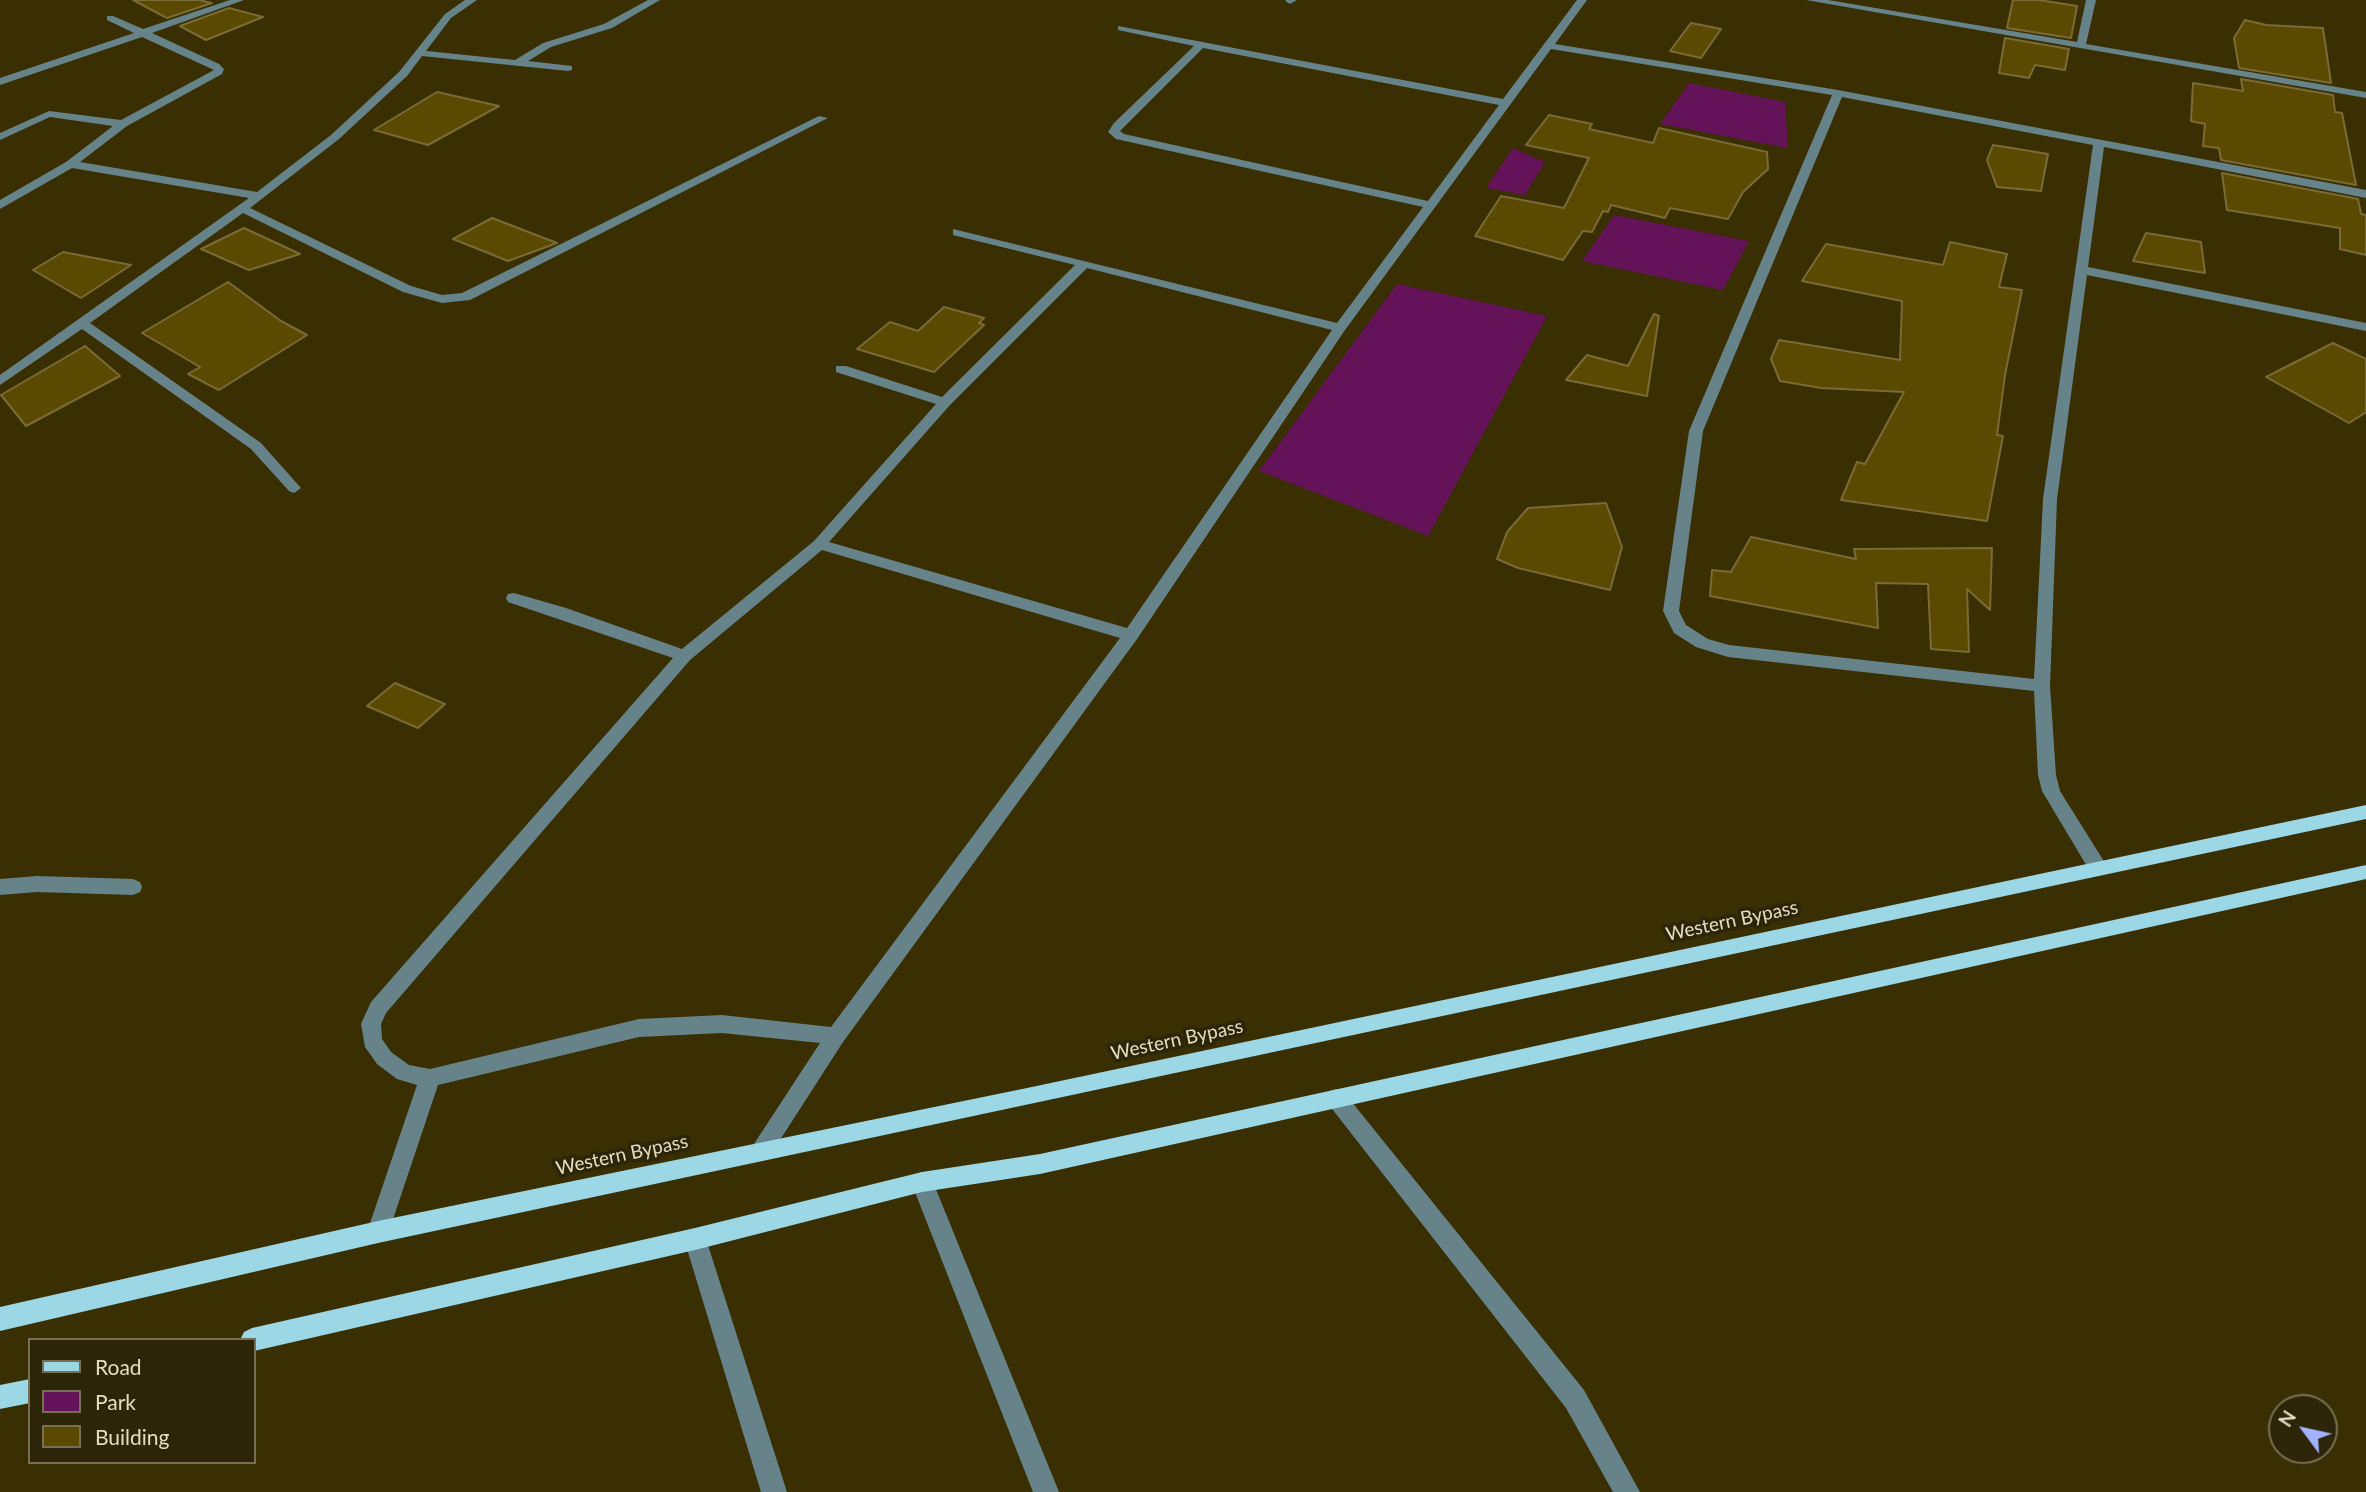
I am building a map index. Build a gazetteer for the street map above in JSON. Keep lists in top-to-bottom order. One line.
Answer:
{"streets":{"main road":["Western Bypass"]},"legend":["Road","Park","Building"],"north":"top left"}
